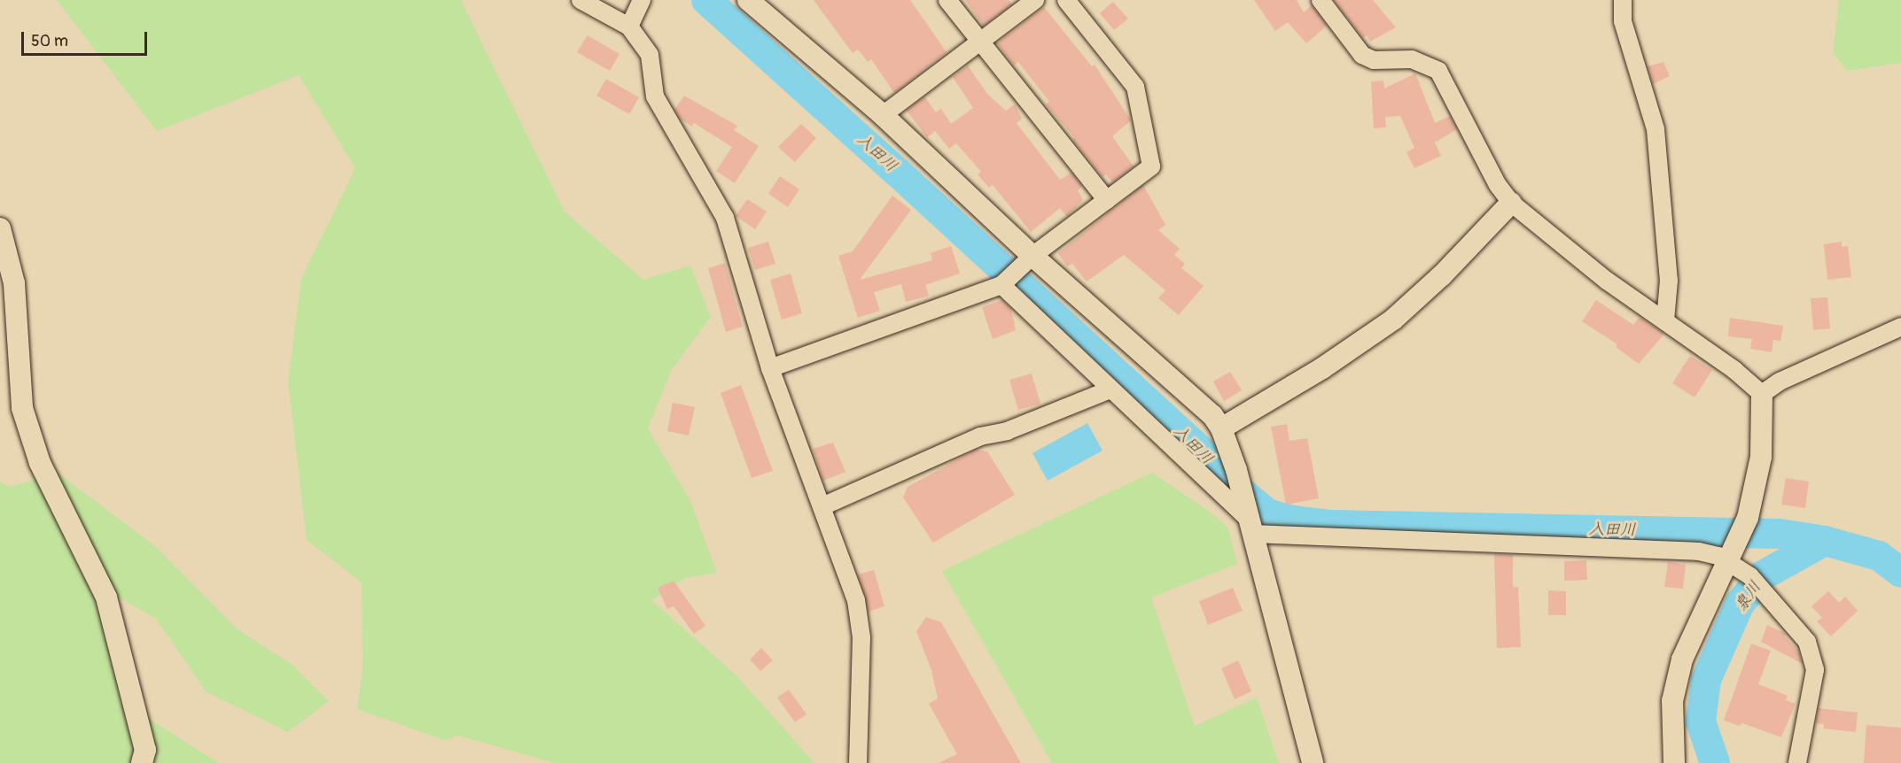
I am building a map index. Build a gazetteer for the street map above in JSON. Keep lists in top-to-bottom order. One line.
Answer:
{"water":["入田川","泉川"],"scale_bar":"50 m"}
